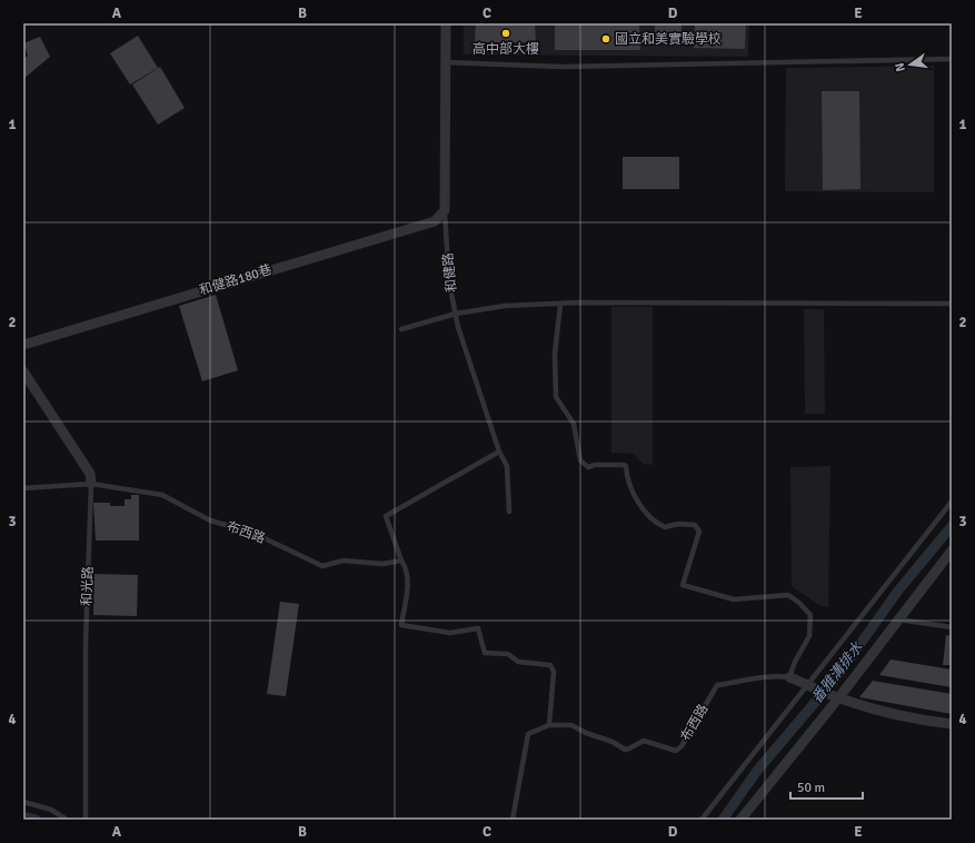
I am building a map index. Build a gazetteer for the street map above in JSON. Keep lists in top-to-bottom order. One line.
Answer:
{"streets":{"street":["和健路","和健路180巷","和光路"],"lane":["布西路"]},"crossings":[["和健路","和健路180巷"],["布西路","和光路"]],"water":["番雅溝排水"],"places":["高中部大樓","國立和美實驗學校"],"scale_bar":"50 m","north":"left","grid":{"columns":["A","B","C","D","E"],"rows":["1","2","3","4"]}}
